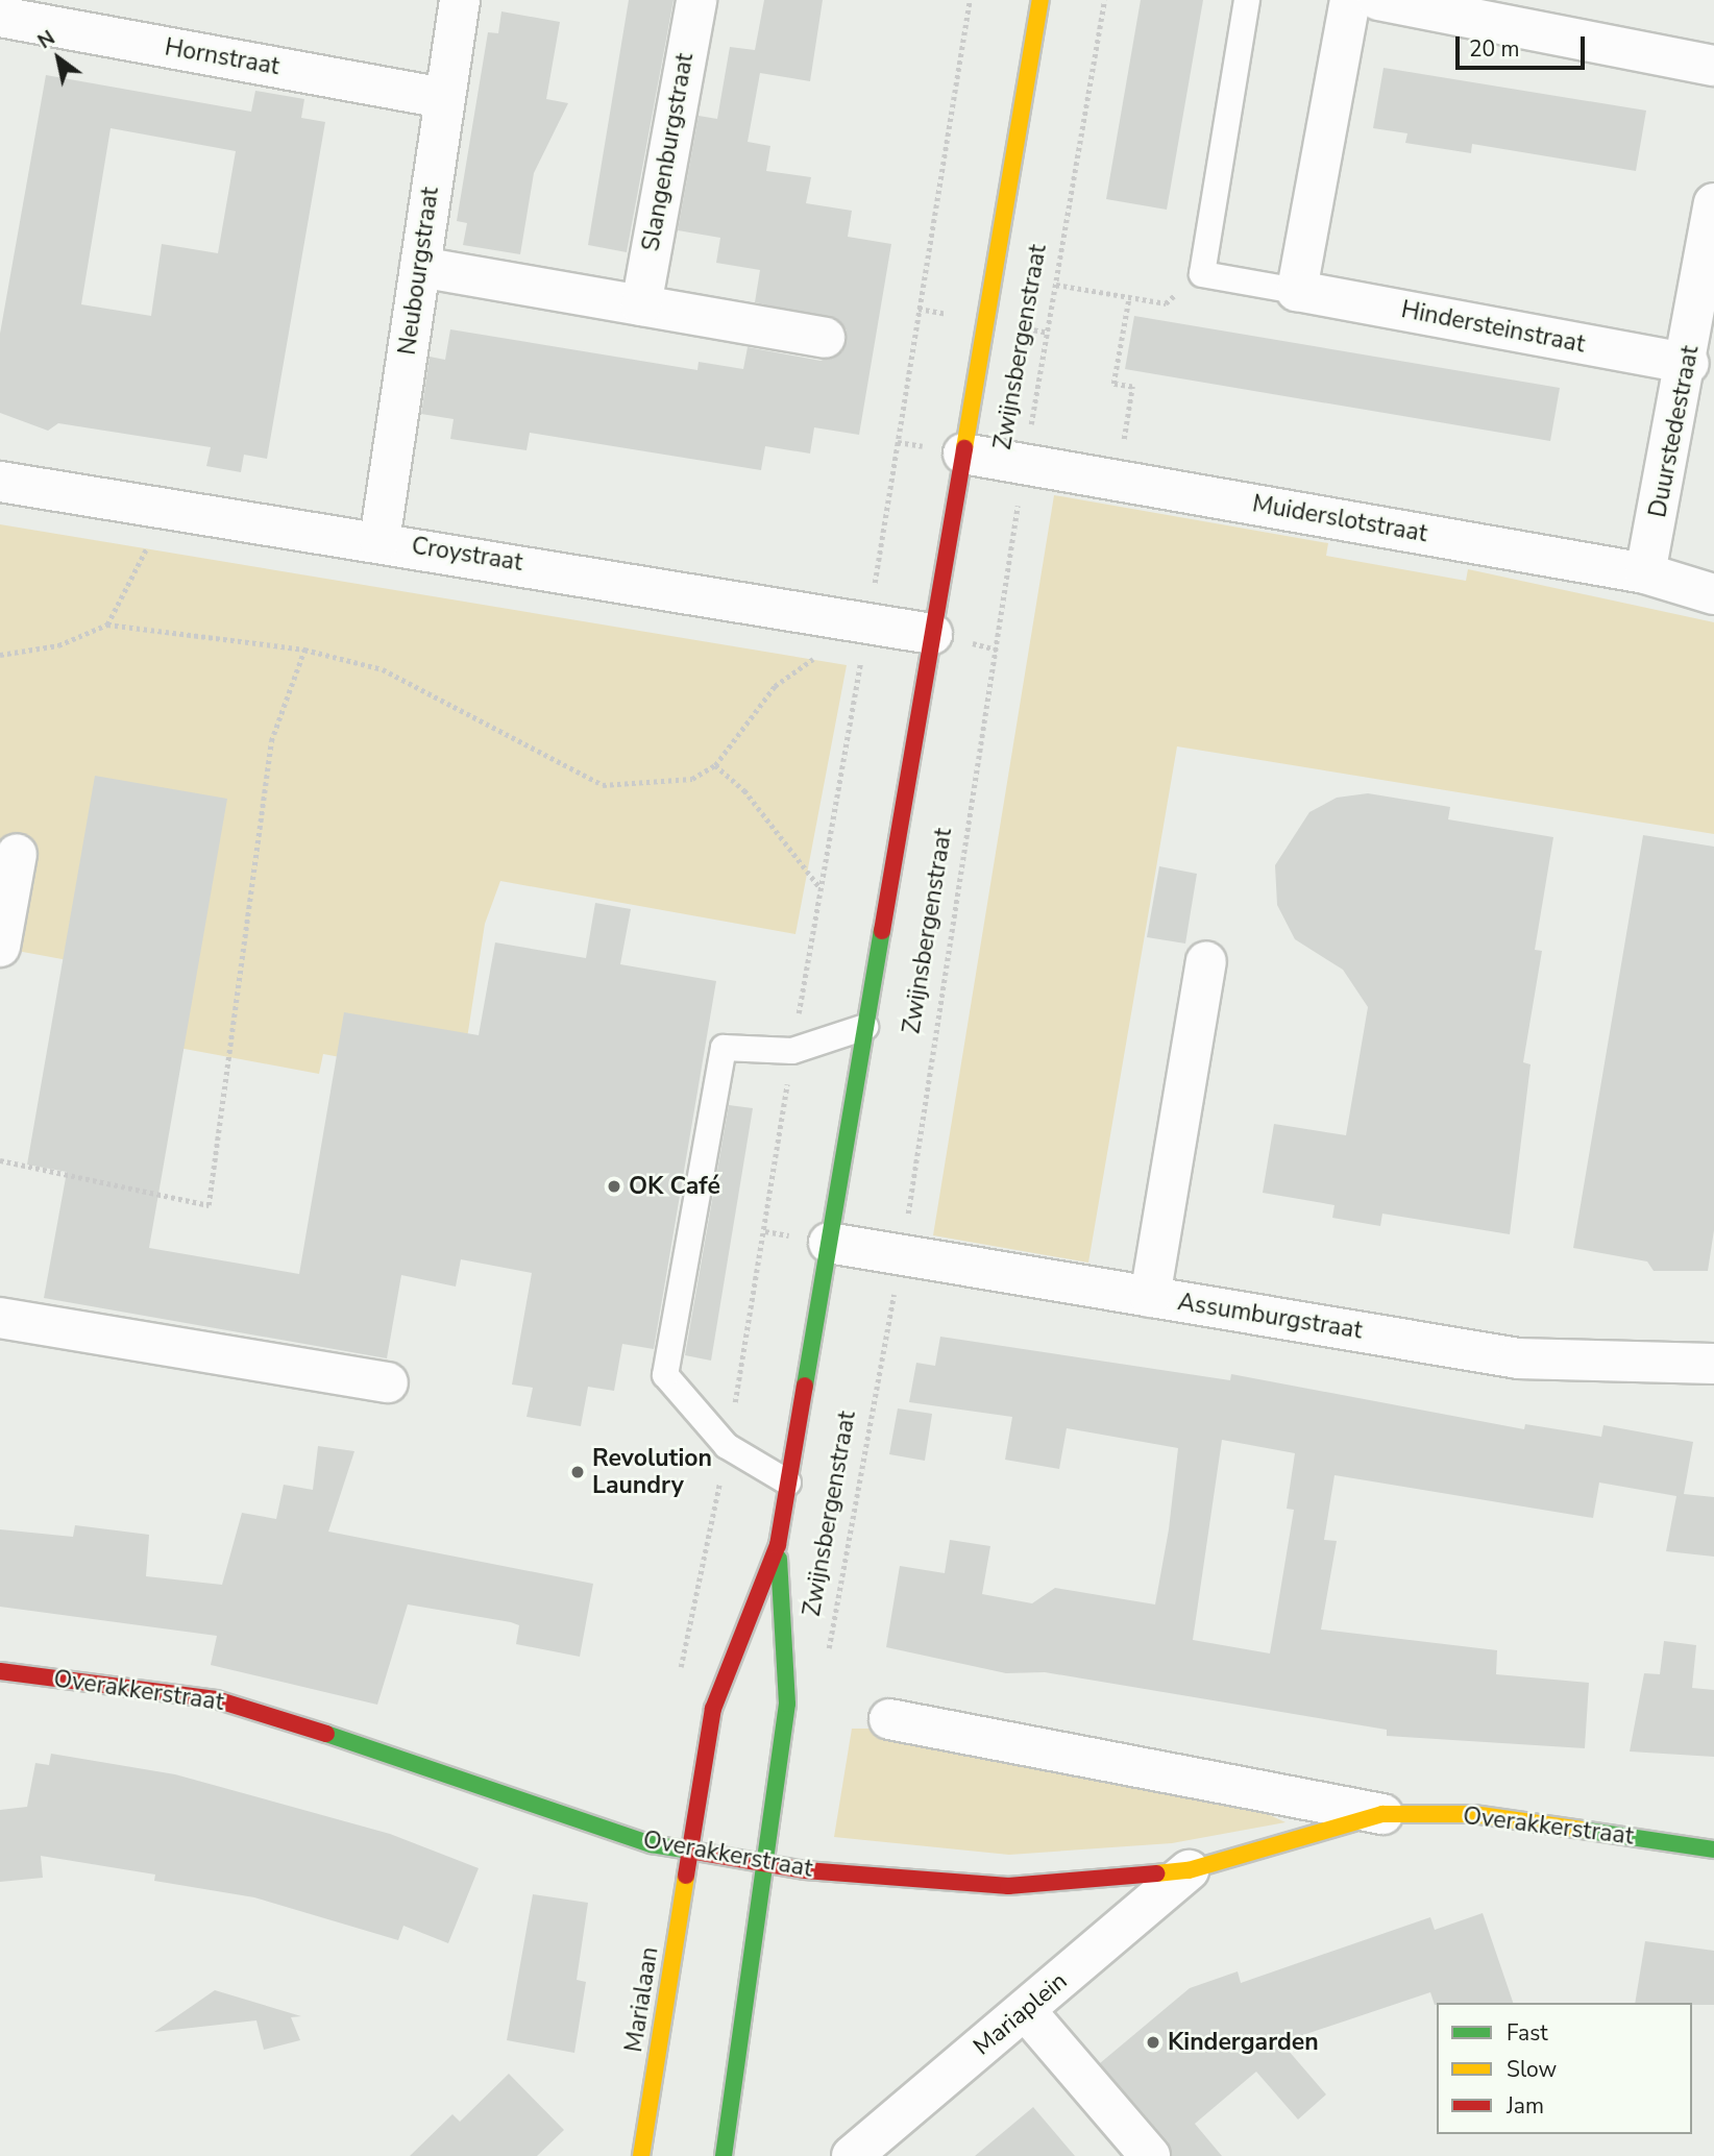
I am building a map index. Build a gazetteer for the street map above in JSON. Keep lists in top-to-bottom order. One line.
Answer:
{"streets":{"street":["Hornstraat","Slangenburgstraat","Neubourgstraat","Hindersteinstraat","Zwijnsbergenstraat","Duurstedestraat","Muiderslotstraat","Croystraat","Assumburgstraat","Overakkerstraat","Marialaan","Mariaplein"]},"crossings":[["Hornstraat","Neubourgstraat"],["Neubourgstraat","Croystraat"],["Hindersteinstraat","Duurstedestraat"],["Zwijnsbergenstraat","Muiderslotstraat"],["Zwijnsbergenstraat","Croystraat"],["Zwijnsbergenstraat","Assumburgstraat"],["Zwijnsbergenstraat","Overakkerstraat"],["Zwijnsbergenstraat","Marialaan"],["Duurstedestraat","Muiderslotstraat"],["Overakkerstraat","Marialaan"],["Overakkerstraat","Mariaplein"]],"places":["OK Café","Revolution Laundry","Kindergarden"],"legend":["Fast","Slow","Jam"],"scale_bar":"20 m","north":"top left"}
